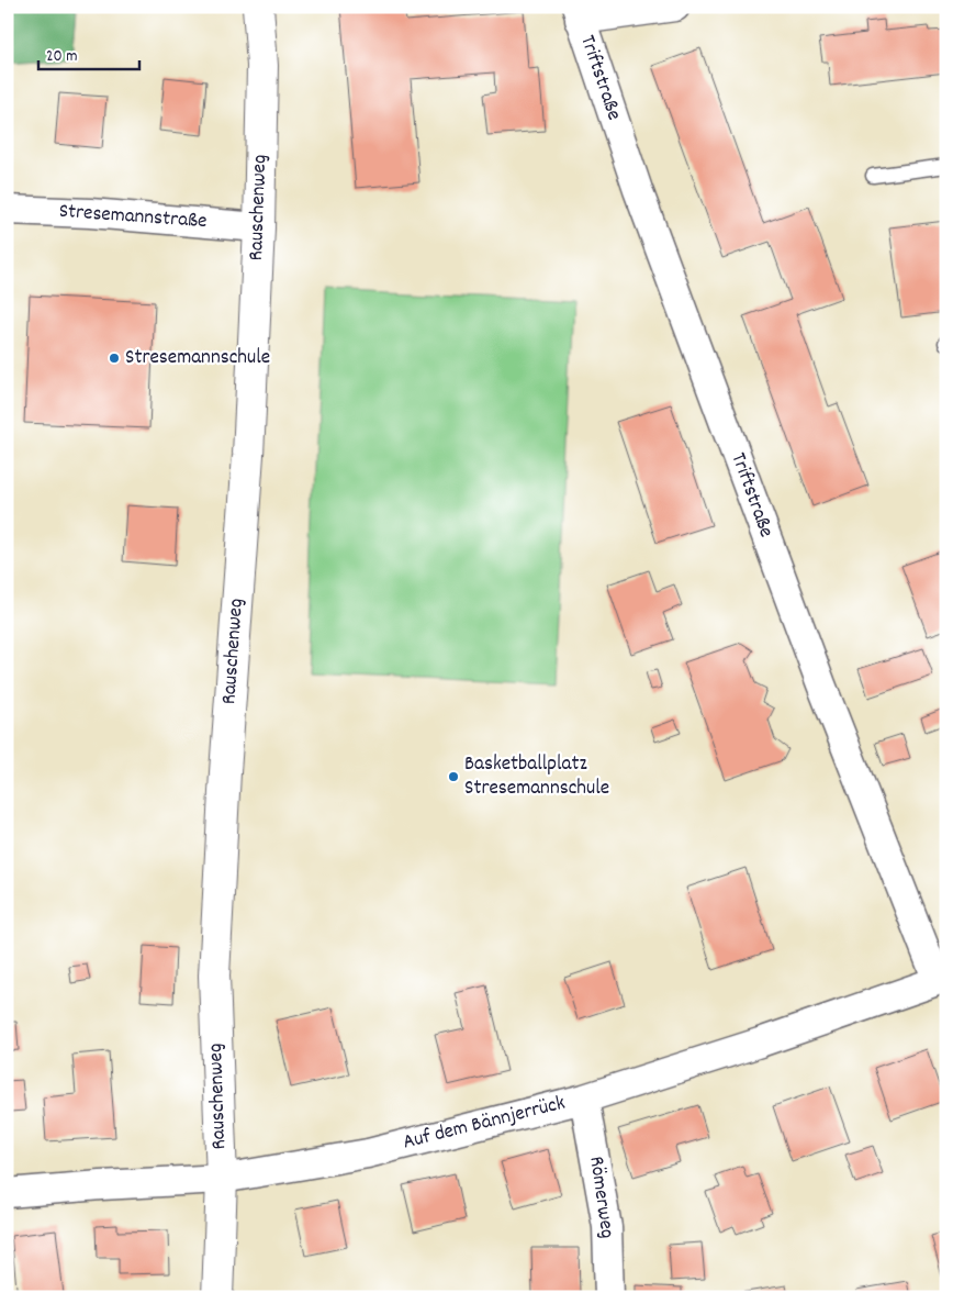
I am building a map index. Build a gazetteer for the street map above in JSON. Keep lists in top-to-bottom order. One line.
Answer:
{"streets":{"street":["Triftstraße","Rauschenweg","Stresemannstraße","Auf dem Bännjerrück","Römerweg"]},"crossings":[["Triftstraße","Auf dem Bännjerrück"],["Rauschenweg","Stresemannstraße"],["Rauschenweg","Auf dem Bännjerrück"],["Auf dem Bännjerrück","Römerweg"]],"places":["Stresemannschule","Basketballplatz Stresemannschule"],"scale_bar":"20 m"}
